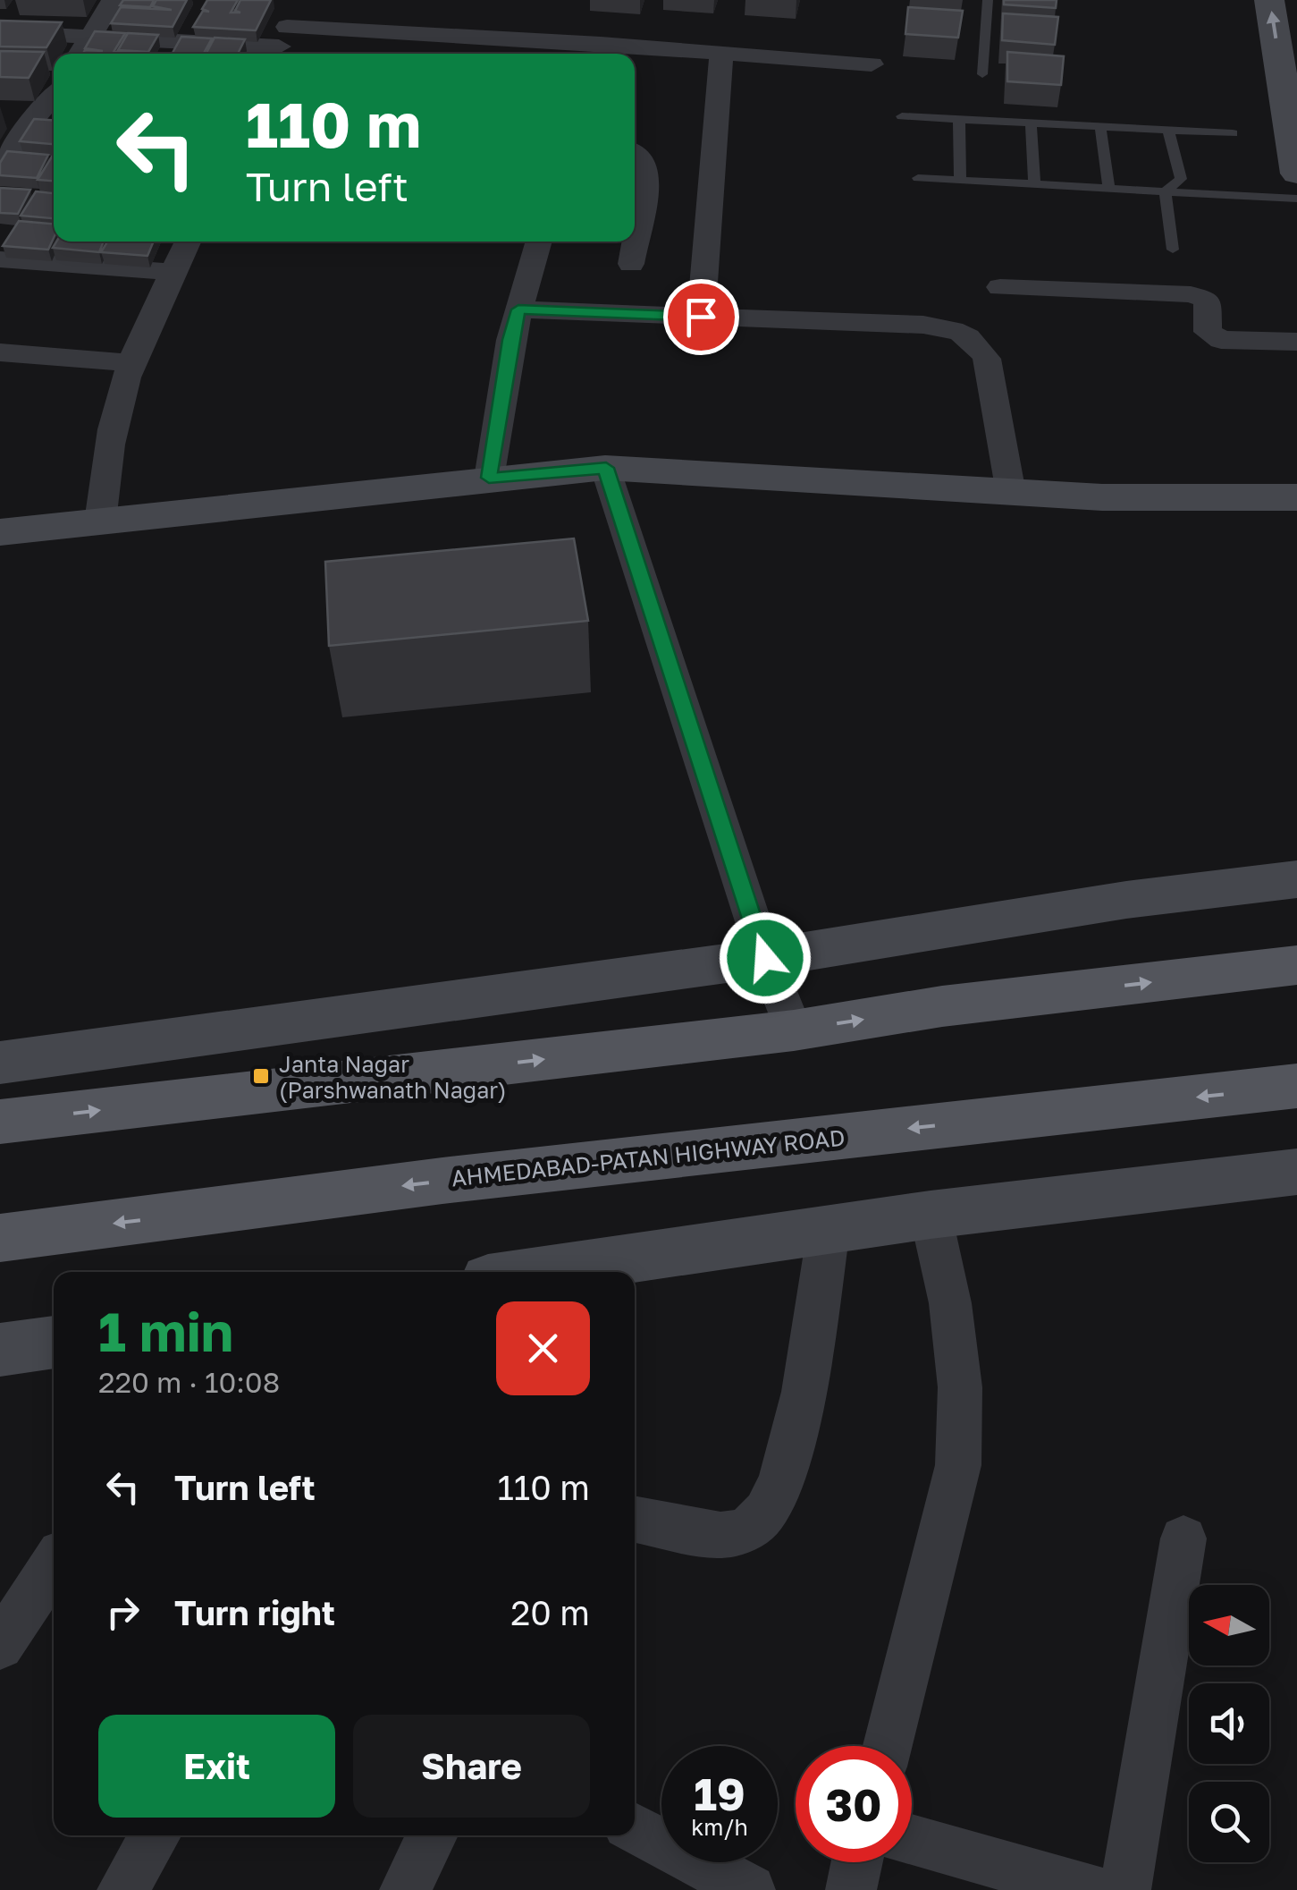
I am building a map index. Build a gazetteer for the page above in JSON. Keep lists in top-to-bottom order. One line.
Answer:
{"streets":{"main road":["AHMEDABAD-PATAN HIGHWAY ROAD"]},"places":{"transit":["Janta Nagar (Parshwanath Nagar)"]},"north":"left","page":{"turn":["110 m","Turn left"],"heading":["1 min","220 m · 10:08"],"list":[{"name":"Turn left","value":"110 m"},{"name":"Turn right","value":"20 m"}],"buttons":["Exit","Share"],"speed":"19 km/h","limit":"30"}}
